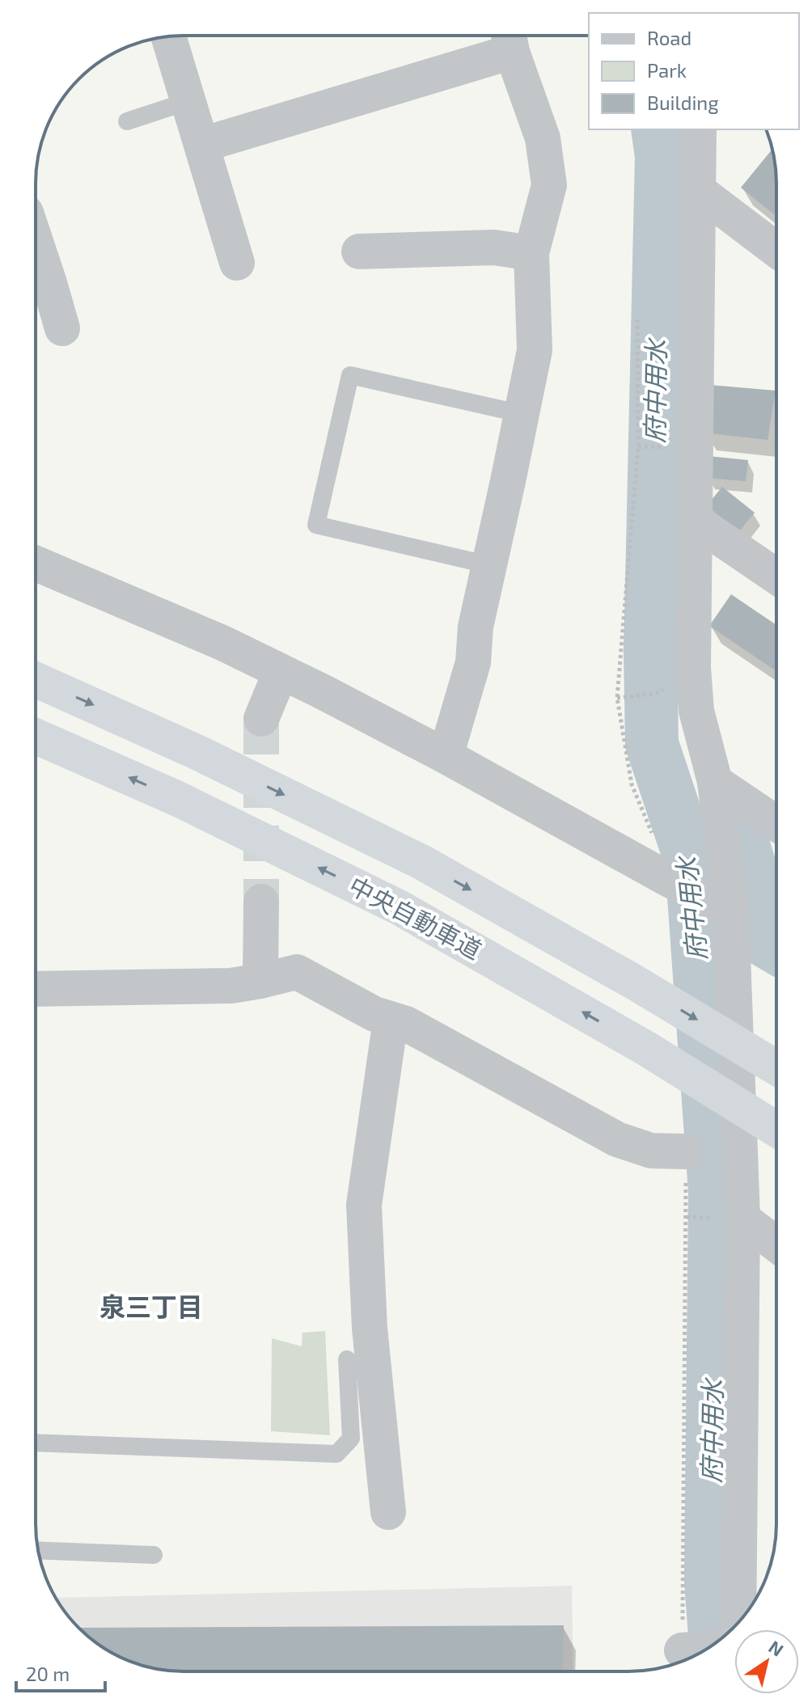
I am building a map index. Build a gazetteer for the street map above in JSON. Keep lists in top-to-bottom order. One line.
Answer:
{"streets":{"highway":["中央自動車道"]},"districts":["泉三丁目"],"water":["府中用水"],"legend":["Road","Park","Building"],"scale_bar":"20 m","north":"top right"}
